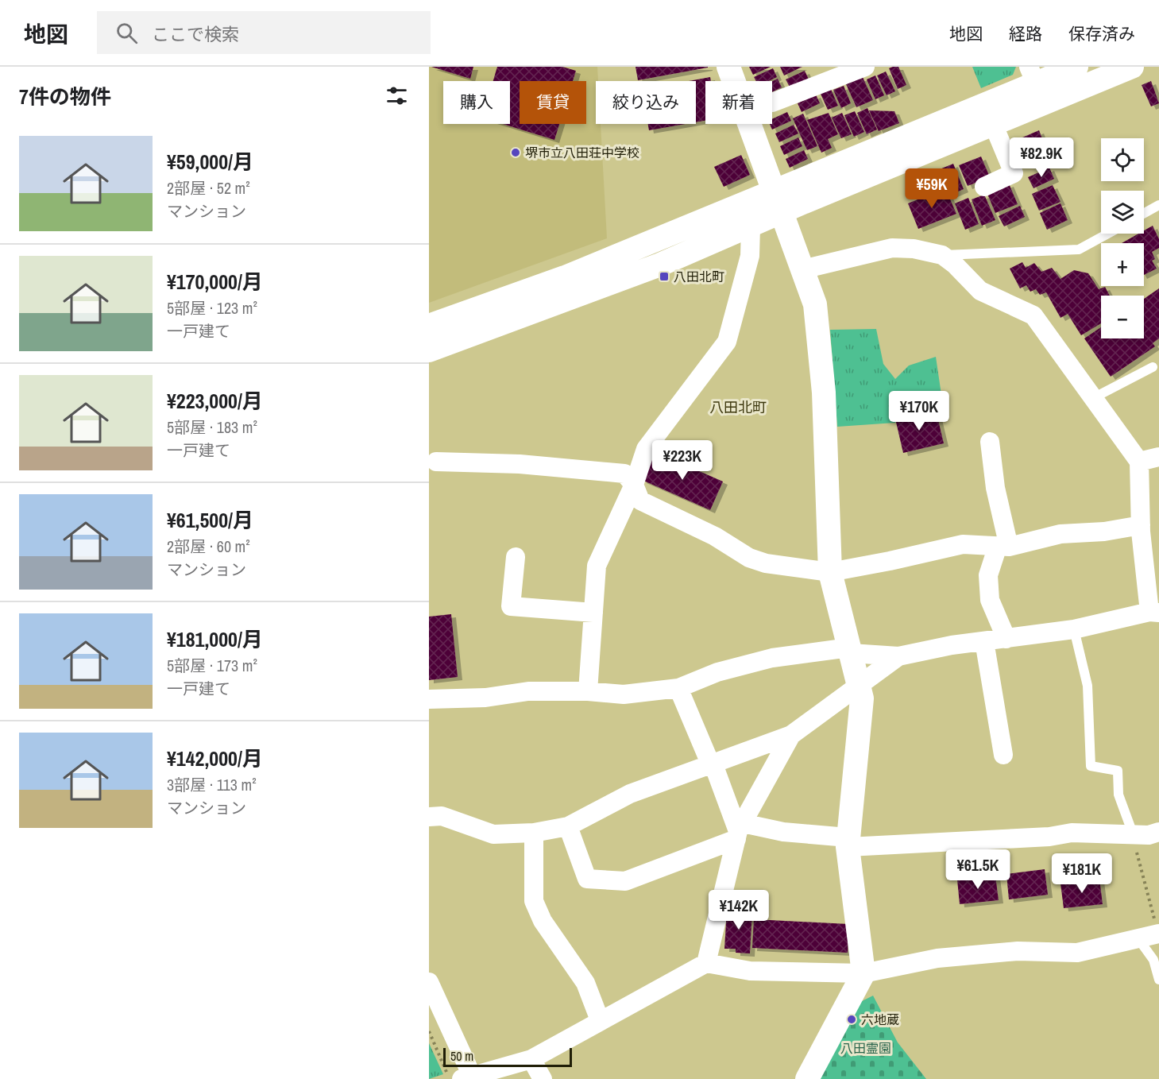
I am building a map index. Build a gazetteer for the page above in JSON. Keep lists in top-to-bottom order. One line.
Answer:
{"districts":["八田北町"],"parks":["八田霊園"],"places":{"other":["堺市立八田荘中学校","六地蔵"],"transit":["八田北町"]},"scale_bar":"50 m","page":{"header":"地図","search":"ここで検索","nav":["地図","経路","保存済み"],"heading":"7件の物件","chip":["購入","賃貸","絞り込み","新着"],"list":[{"name":"¥59,000/月","note":"2部屋 · 52 m² · マンション"},{"name":"¥170,000/月","note":"5部屋 · 123 m² · 一戸建て"},{"name":"¥223,000/月","note":"5部屋 · 183 m² · 一戸建て"},{"name":"¥61,500/月","note":"2部屋 · 60 m² · マンション"},{"name":"¥181,000/月","note":"5部屋 · 173 m² · 一戸建て"},{"name":"¥142,000/月","note":"3部屋 · 113 m² · マンション"}],"price":["¥82.9K","¥59K","¥170K","¥223K","¥61.5K","¥181K","¥142K"],"map_buttons":["+","−"],"scale":"50 m"}}
